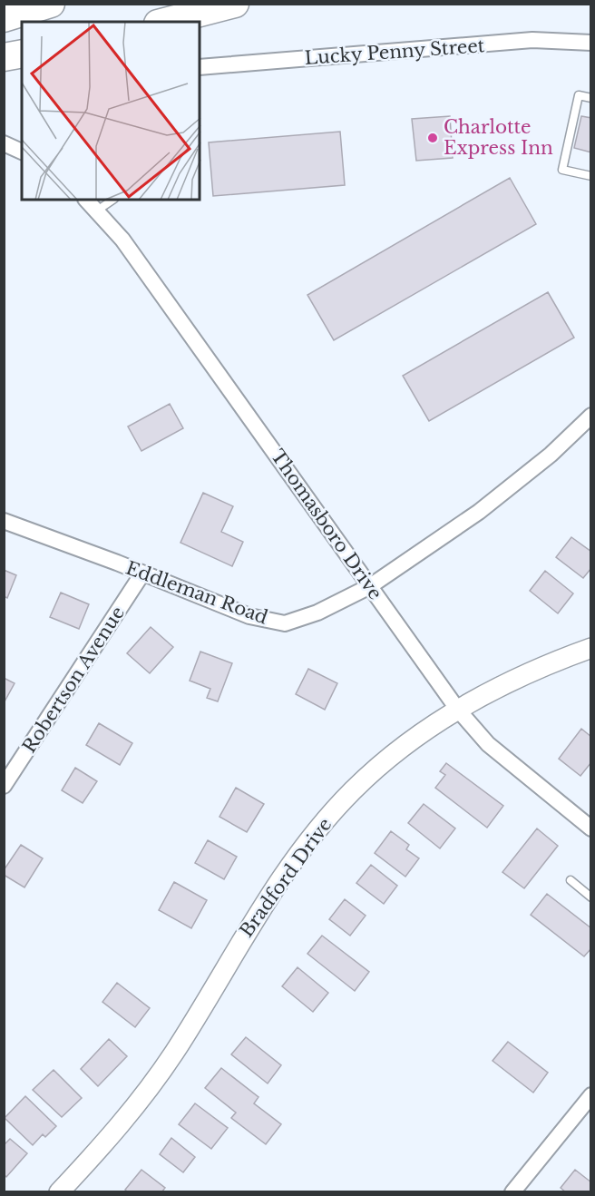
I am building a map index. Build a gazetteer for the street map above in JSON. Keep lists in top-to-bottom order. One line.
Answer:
{"streets":{"street":["Lucky Penny Street","Thomasboro Drive","Eddleman Road","Robertson Avenue","Bradford Drive"]},"crossings":[["Thomasboro Drive","Eddleman Road"],["Thomasboro Drive","Bradford Drive"],["Eddleman Road","Robertson Avenue"]],"places":["Charlotte Express Inn"]}
